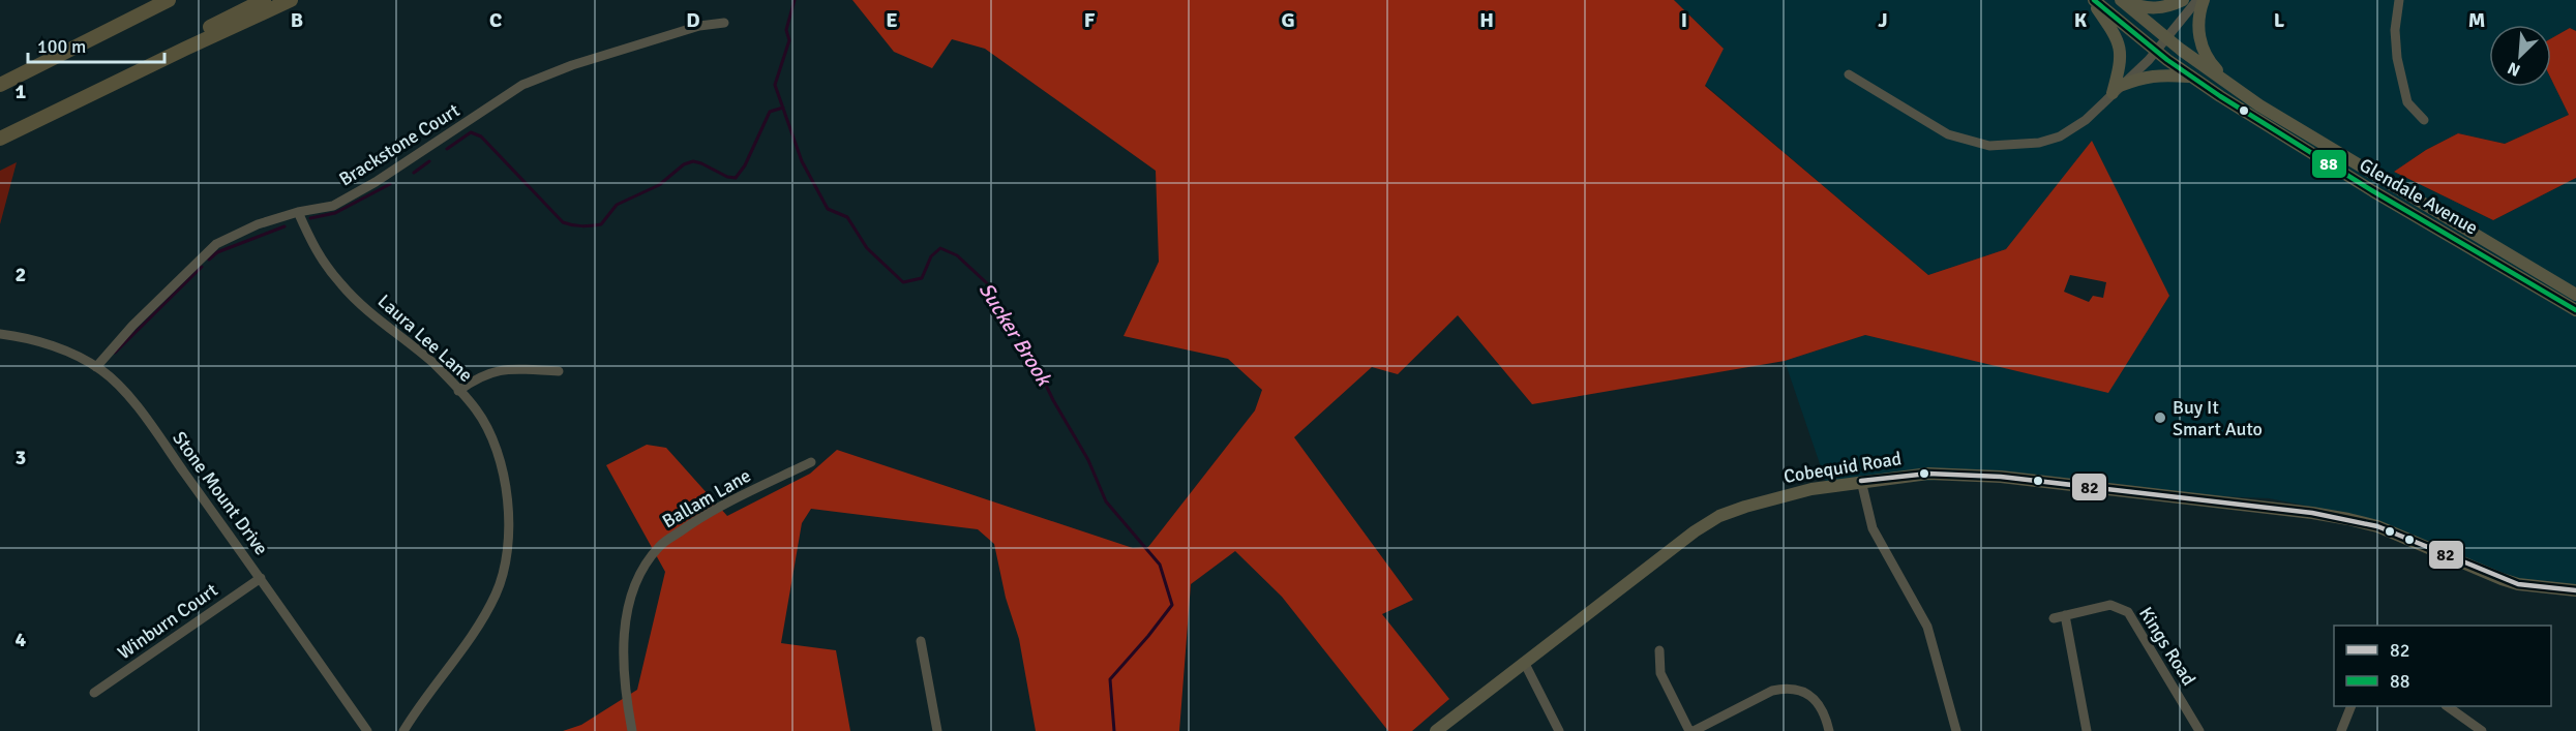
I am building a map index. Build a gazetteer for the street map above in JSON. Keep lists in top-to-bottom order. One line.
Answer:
{"streets":{"main road":["Glendale Avenue","Cobequid Road"],"street":["Brackstone Court","Laura Lee Lane","Stone Mount Drive","Ballam Lane","Winburn Court","Kings Road"]},"crossings":[["Brackstone Court","Laura Lee Lane"],["Brackstone Court","Stone Mount Drive"],["Stone Mount Drive","Winburn Court"]],"water":["Sucker Brook"],"places":["Buy It Smart Auto"],"lines":["transit line 88","transit line 82"],"legend":["82","88"],"scale_bar":"100 m","north":"bottom left","grid":{"columns":["B","C","D","E","F","G","H","I","J","K","L","M"],"rows":["1","2","3","4"]}}
